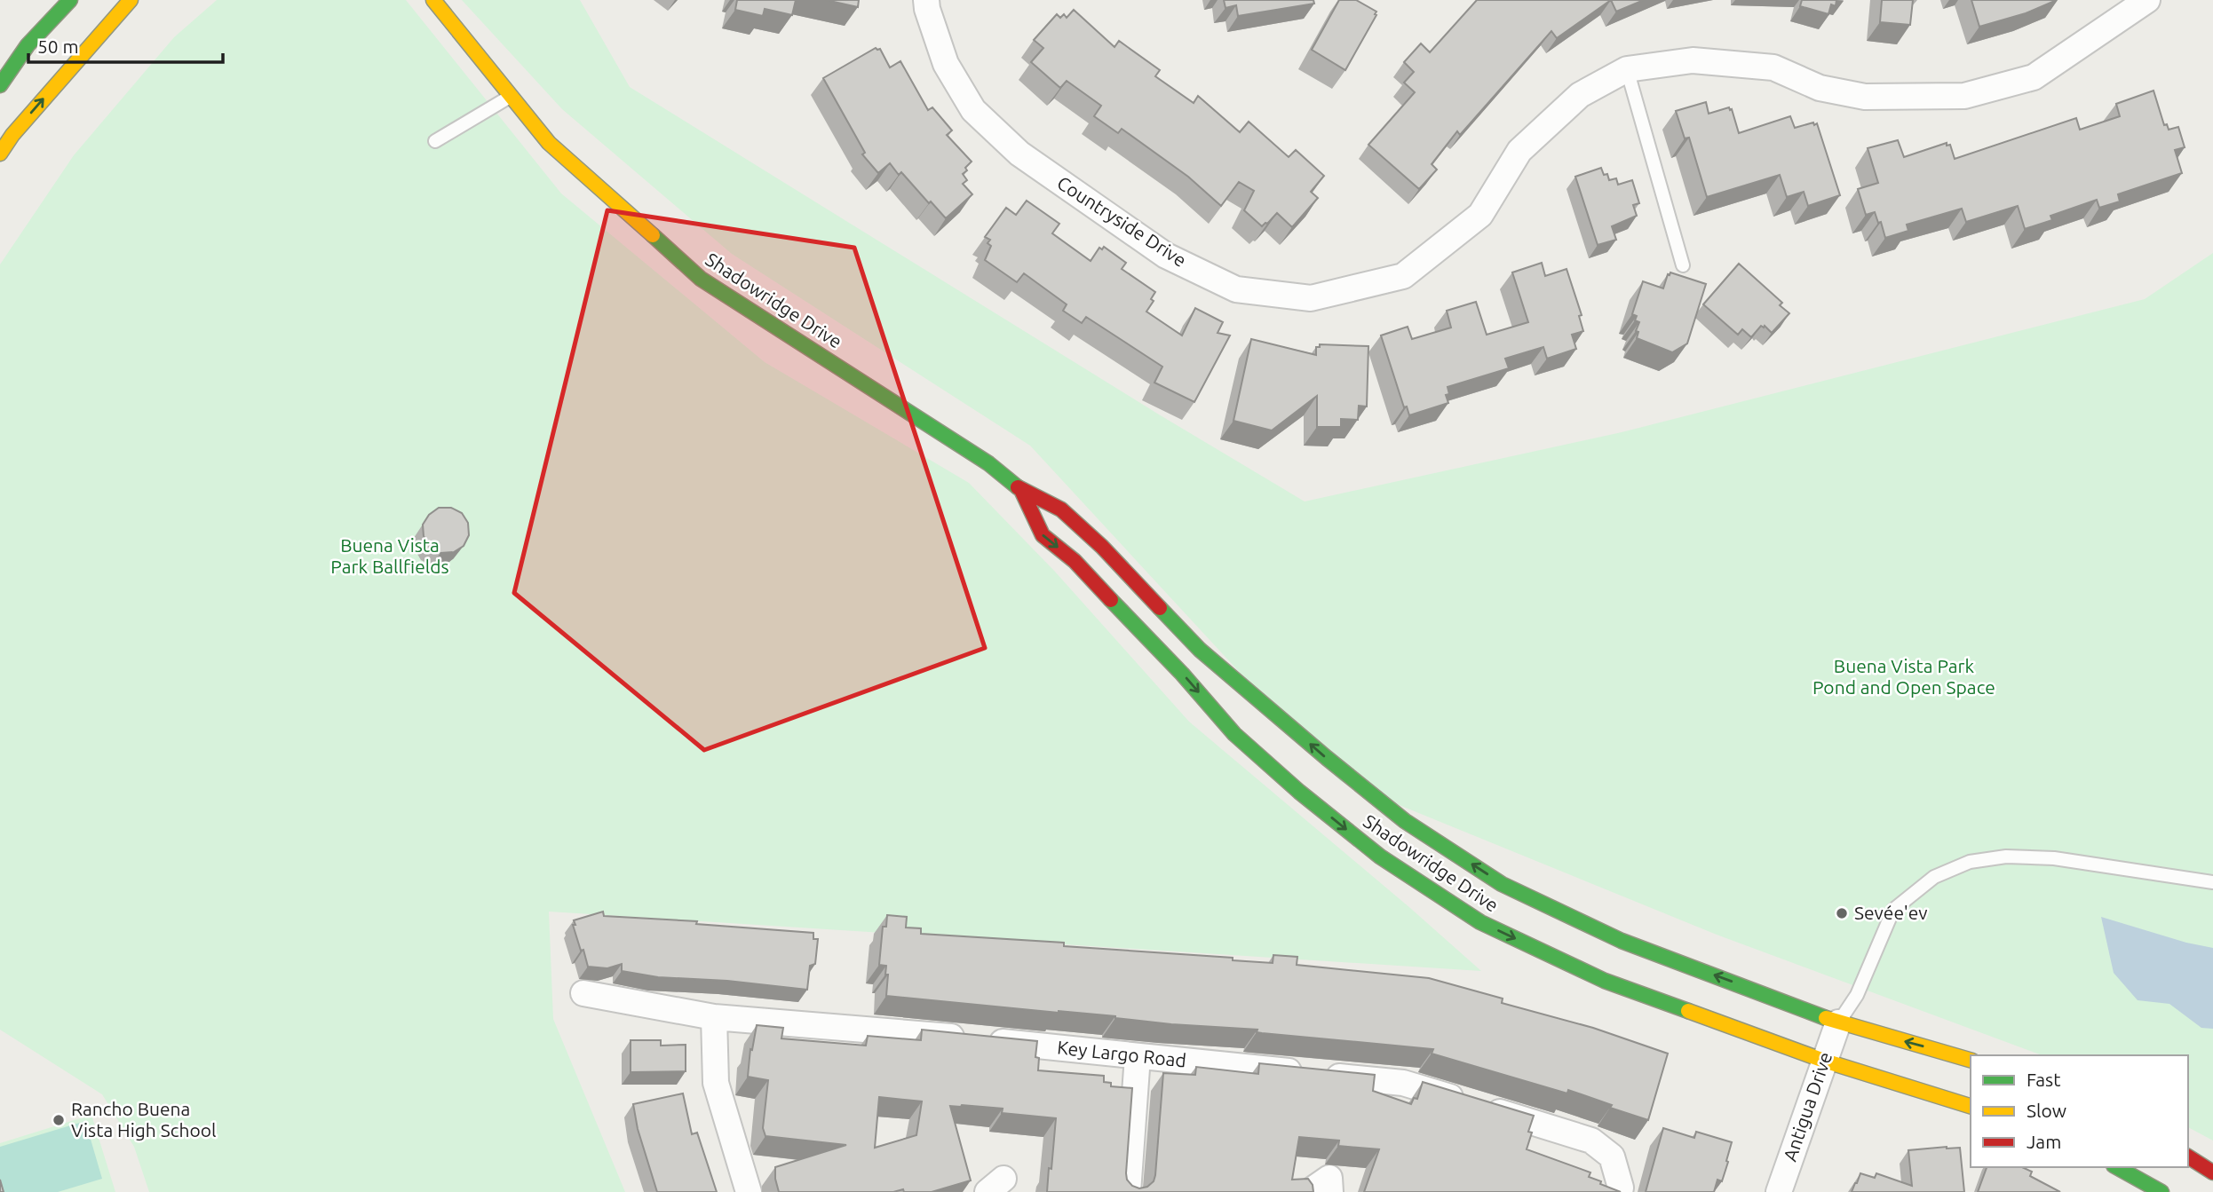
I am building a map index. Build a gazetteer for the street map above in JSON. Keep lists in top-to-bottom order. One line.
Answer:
{"streets":{"street":["Countryside Drive","Shadowridge Drive","Key Largo Road","Antigua Drive"]},"crossings":[["Shadowridge Drive","Antigua Drive"]],"parks":["Buena Vista Park Ballfields","Buena Vista Park Pond and Open Space"],"places":["Sevée'ev","Rancho Buena Vista High School"],"legend":["Fast","Slow","Jam"],"scale_bar":"50 m"}
